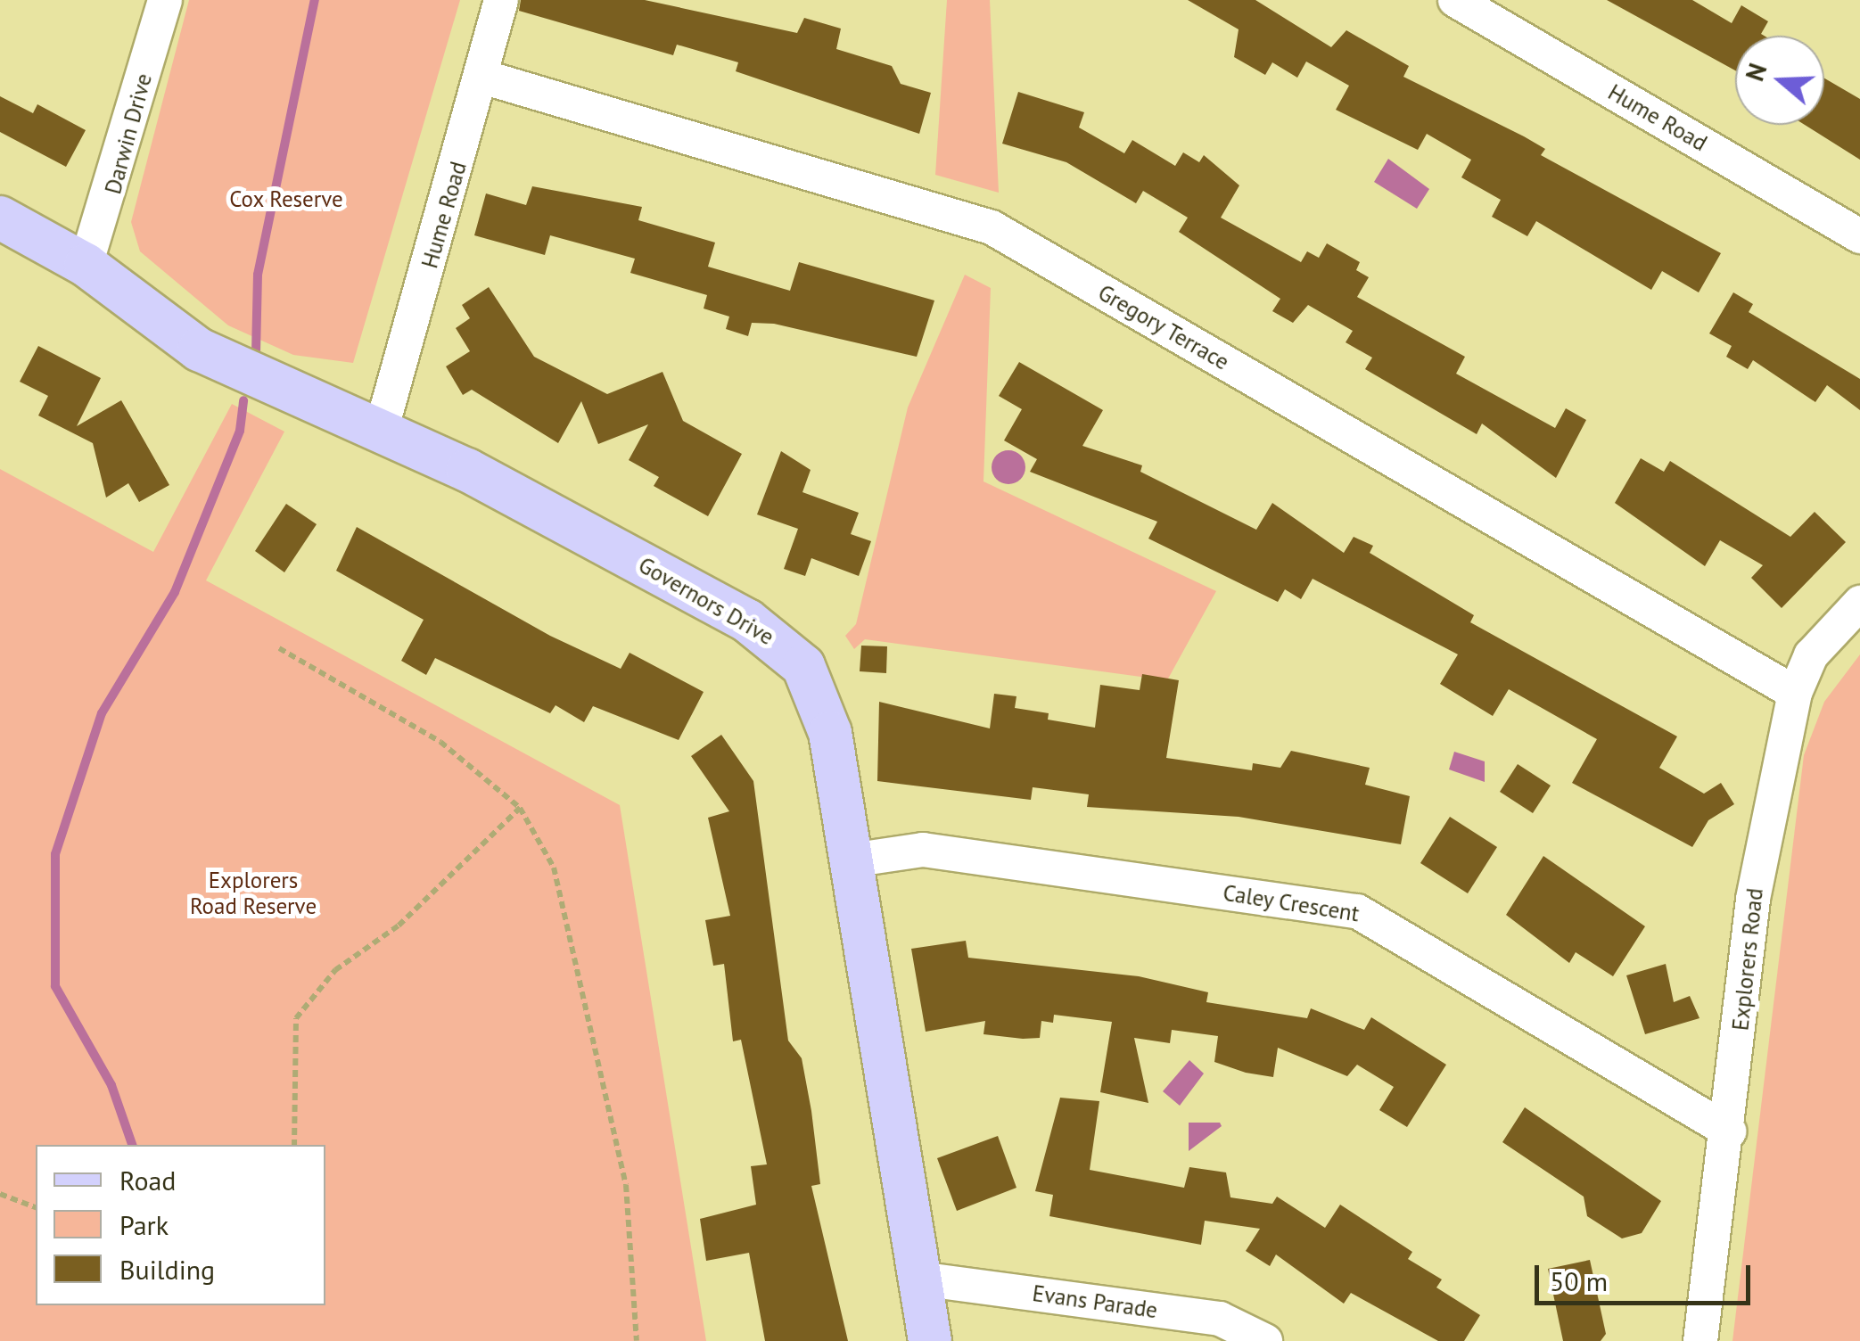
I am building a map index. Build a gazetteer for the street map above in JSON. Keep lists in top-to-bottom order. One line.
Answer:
{"streets":{"main road":["Governors Drive"],"street":["Hume Road","Darwin Drive","Gregory Terrace","Caley Crescent","Explorers Road","Evans Parade"]},"crossings":[["Hume Road","Gregory Terrace"],["Hume Road","Governors Drive"],["Darwin Drive","Governors Drive"],["Gregory Terrace","Explorers Road"],["Governors Drive","Caley Crescent"],["Governors Drive","Evans Parade"],["Caley Crescent","Explorers Road"]],"parks":["Cox Reserve","Explorers Road Reserve"],"legend":["Road","Park","Building"],"scale_bar":"50 m","north":"left"}
